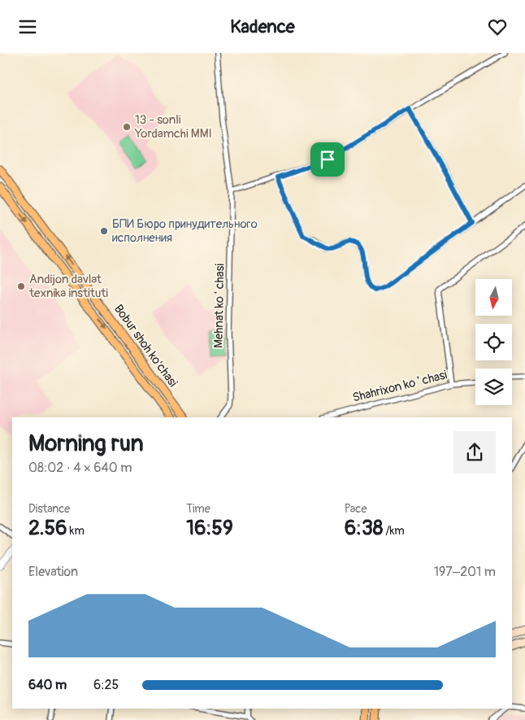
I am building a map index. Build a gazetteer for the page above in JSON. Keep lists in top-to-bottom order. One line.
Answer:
{"streets":{"main road":["Bobur shoh ko'chasi"],"street":["Mehnat koʻchasi","Shahrixon koʻchasi"]},"places":["13 - sonli Yordamchi MMI","БПИ Бюро принудительного исполнения","Andijon davlat texnika instituti"],"north":"bottom","page":{"header":"Kadence","heading":["Morning run","08:02 · 4 × 640 m"],"stats":[["Distance","2.56 km"],["Time","16:59"],["Pace","6:38 /km"]],"chart":["Elevation","197–201 m"],"list":[{"name":"640 m","note":"6:25"}]}}
